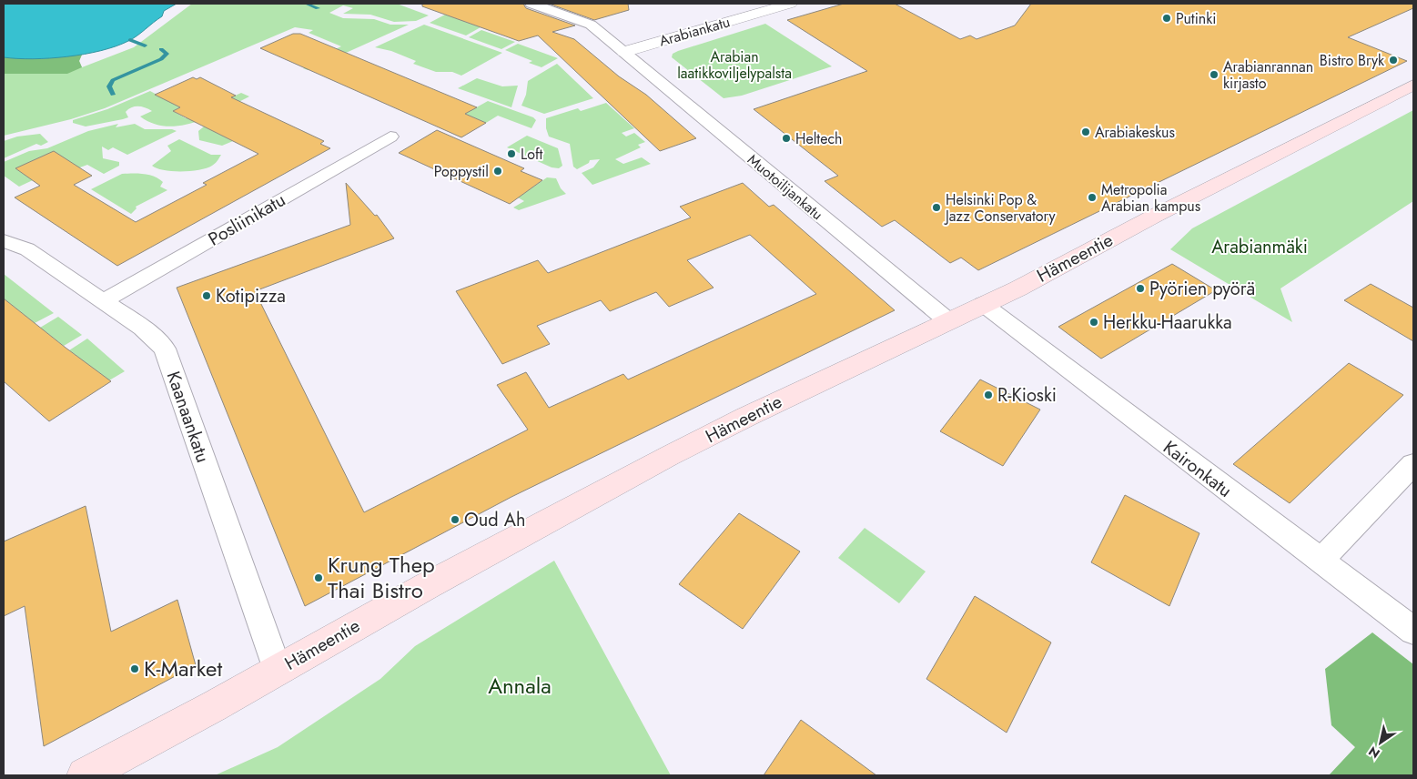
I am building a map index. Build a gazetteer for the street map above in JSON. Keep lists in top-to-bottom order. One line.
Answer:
{"streets":{"main road":["Hämeentie"],"street":["Arabiankatu","Muotoilijankatu","Posliinikatu","Kaanaankatu","Kaironkatu"]},"crossings":[["Arabiankatu","Muotoilijankatu"],["Muotoilijankatu","Hämeentie"],["Posliinikatu","Kaanaankatu"],["Hämeentie","Kaanaankatu"],["Hämeentie","Kaironkatu"]],"parks":["Arabian laatikkoviljelypalsta","Arabianmäki","Annala"],"places":["Putinki","Bistro Bryk","Arabianrannan kirjasto","Arabiakeskus","Heltech","Loft","Poppystil","Metropolia Arabian kampus","Helsinki Pop & Jazz Conservatory","Pyörien pyörä","Kotipizza","Herkku-Haarukka","R-Kioski","Oud Ah","Krung Thep Thai Bistro","K-Market"],"north":"bottom left"}
